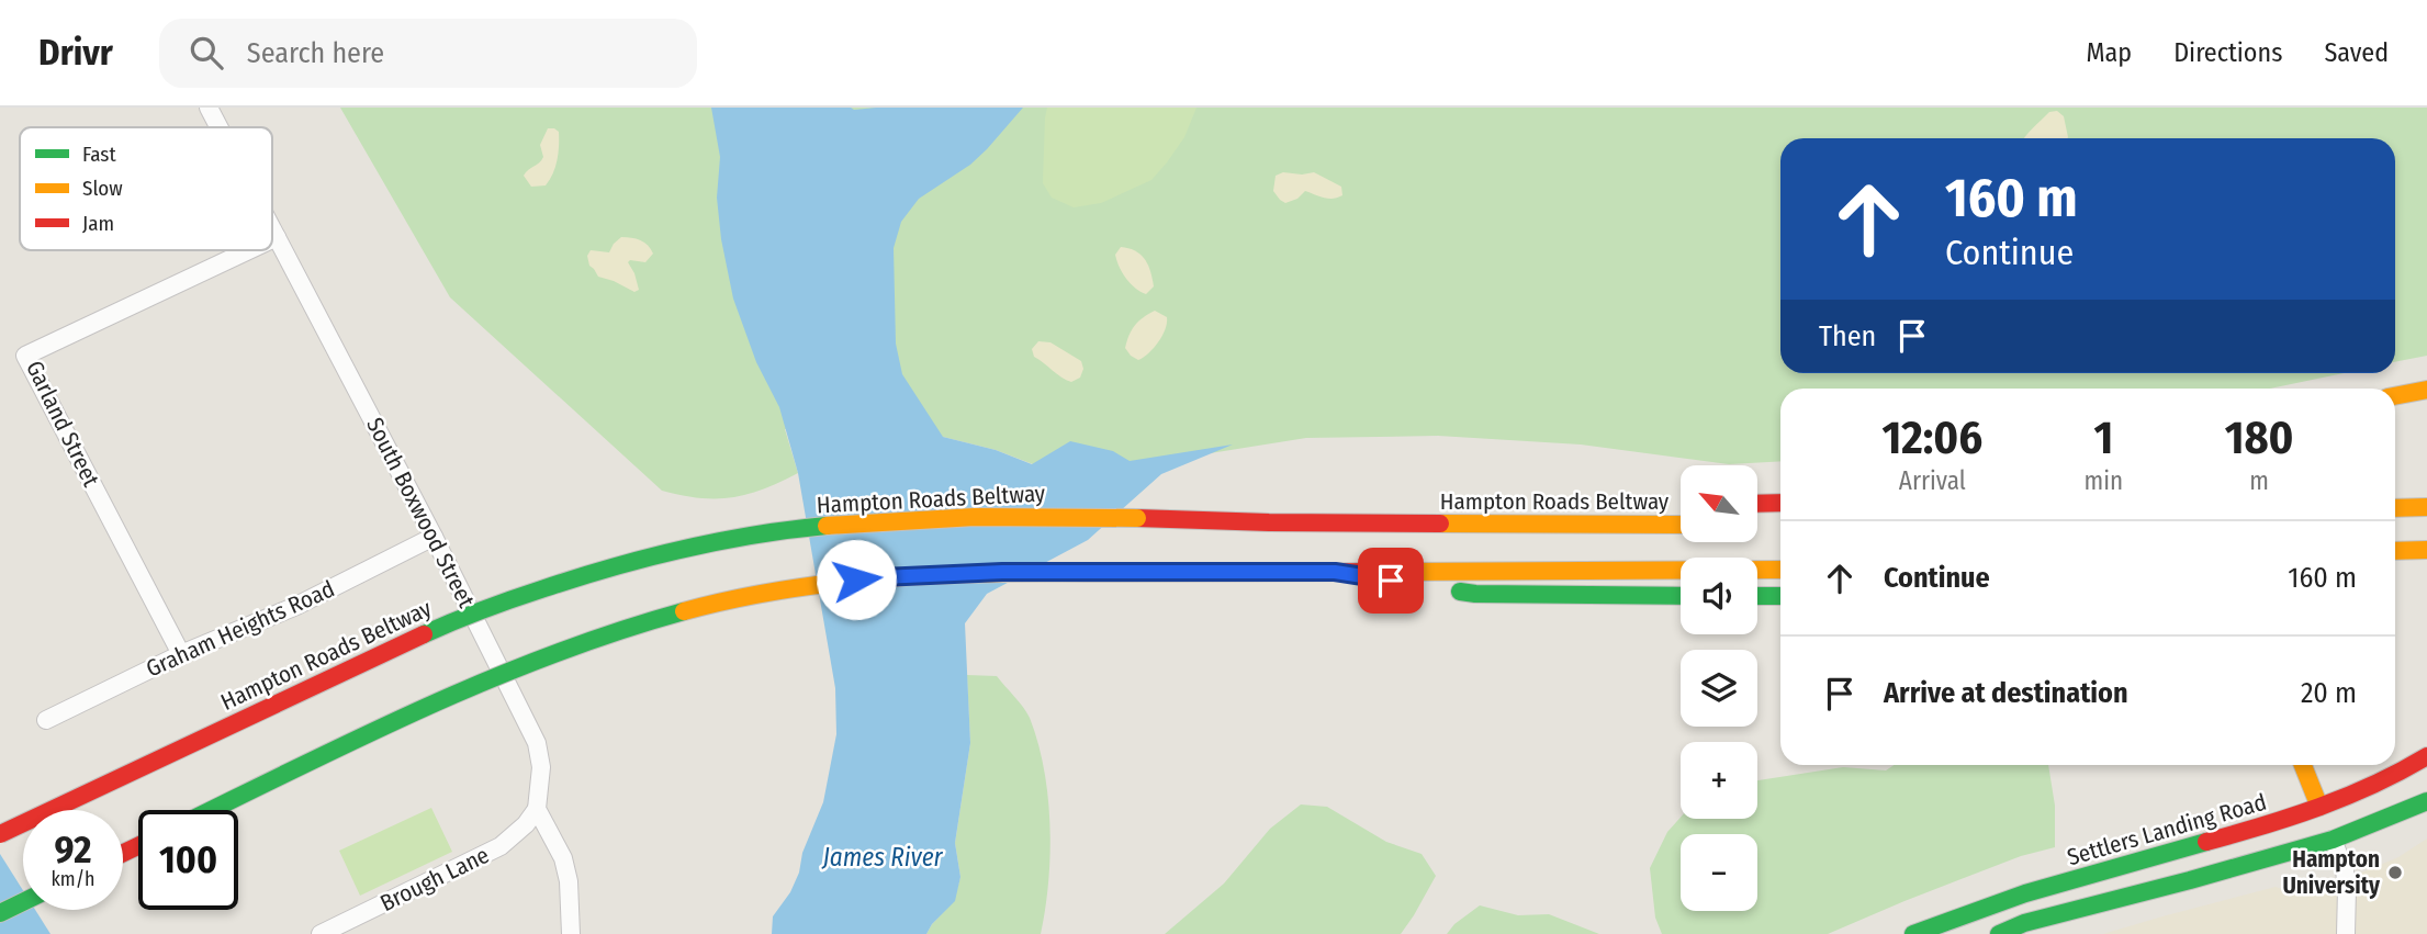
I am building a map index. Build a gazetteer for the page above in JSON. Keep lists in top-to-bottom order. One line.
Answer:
{"streets":{"main road":["Hampton Roads Beltway","Settlers Landing Road"],"street":["Garland Street","South Boxwood Street","Graham Heights Road","Brough Lane"]},"crossings":[["Garland Street","South Boxwood Street"],["Garland Street","Graham Heights Road"],["South Boxwood Street","Graham Heights Road"],["South Boxwood Street","Brough Lane"]],"water":["James River"],"places":["Hampton University"],"legend":["Fast","Slow","Jam"],"north":"top left","page":{"header":"Drivr","search":"Search here","nav":["Map","Directions","Saved"],"turn":["160 m","Continue"],"then":"Then","eta":["12:06","Arrival","1","min","180","m"],"map_buttons":["+","−"],"list":[{"name":"Continue","value":"160 m"},{"name":"Arrive at destination","value":"20 m"}],"speed":"92 km/h","limit":"100"}}
